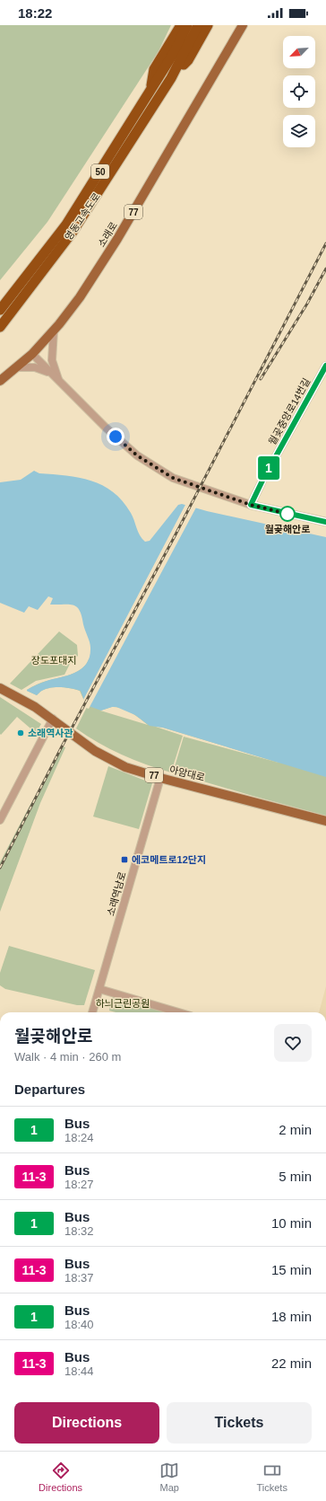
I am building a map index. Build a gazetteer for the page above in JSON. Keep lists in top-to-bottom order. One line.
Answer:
{"streets":{"highway":["50","영동고속도로"],"main road":["77","소래로","아암대로"],"street":["월곶중앙로14번길","소래역남로"]},"crossings":[["아암대로","소래역남로"]],"parks":["장도포대지","하늬근린공원"],"places":{"other":["월곶해안로","소래역사관"],"transit":["에코메트로12단지"]},"lines":["bus line 1"],"north":"bottom left","page":{"status":"18:22","on_map":"1","heading":[["월곶해안로","Walk · 4 min · 260 m"],"Departures"],"list":[{"mark":"1","name":"Bus","note":"18:24","value":"2 min"},{"mark":"11-3","name":"Bus","note":"18:27","value":"5 min"},{"mark":"1","name":"Bus","note":"18:32","value":"10 min"},{"mark":"11-3","name":"Bus","note":"18:37","value":"15 min"},{"mark":"1","name":"Bus","note":"18:40","value":"18 min"},{"mark":"11-3","name":"Bus","note":"18:44","value":"22 min"}],"buttons":["Directions","Tickets"],"tabs":["Directions","Map","Tickets"]}}
